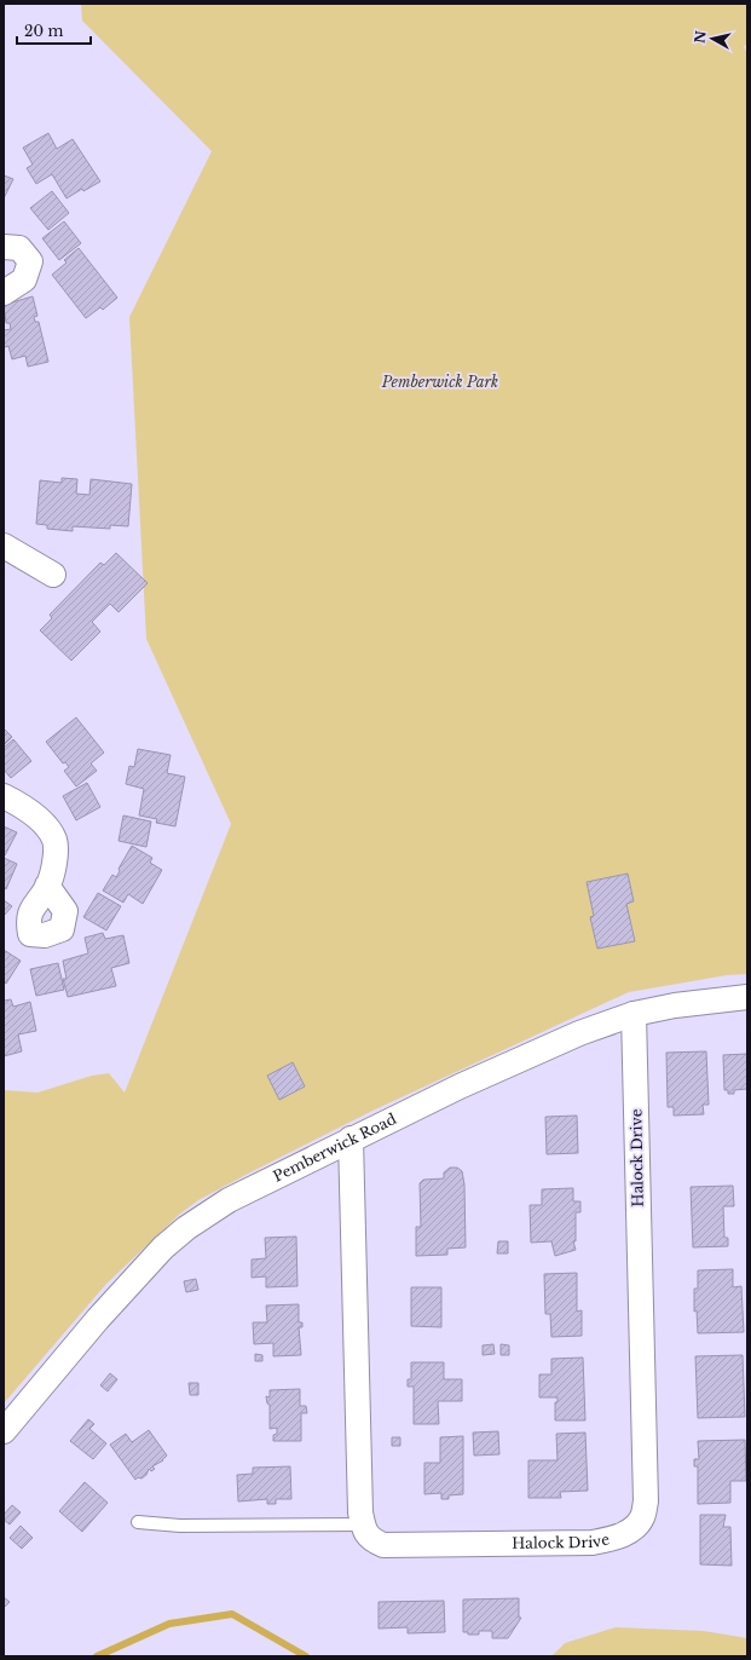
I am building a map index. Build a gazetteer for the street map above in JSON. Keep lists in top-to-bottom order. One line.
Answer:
{"streets":{"street":["Pemberwick Road","Halock Drive"]},"crossings":[["Pemberwick Road","Halock Drive"]],"parks":["Pemberwick Park"],"scale_bar":"20 m","north":"left"}
